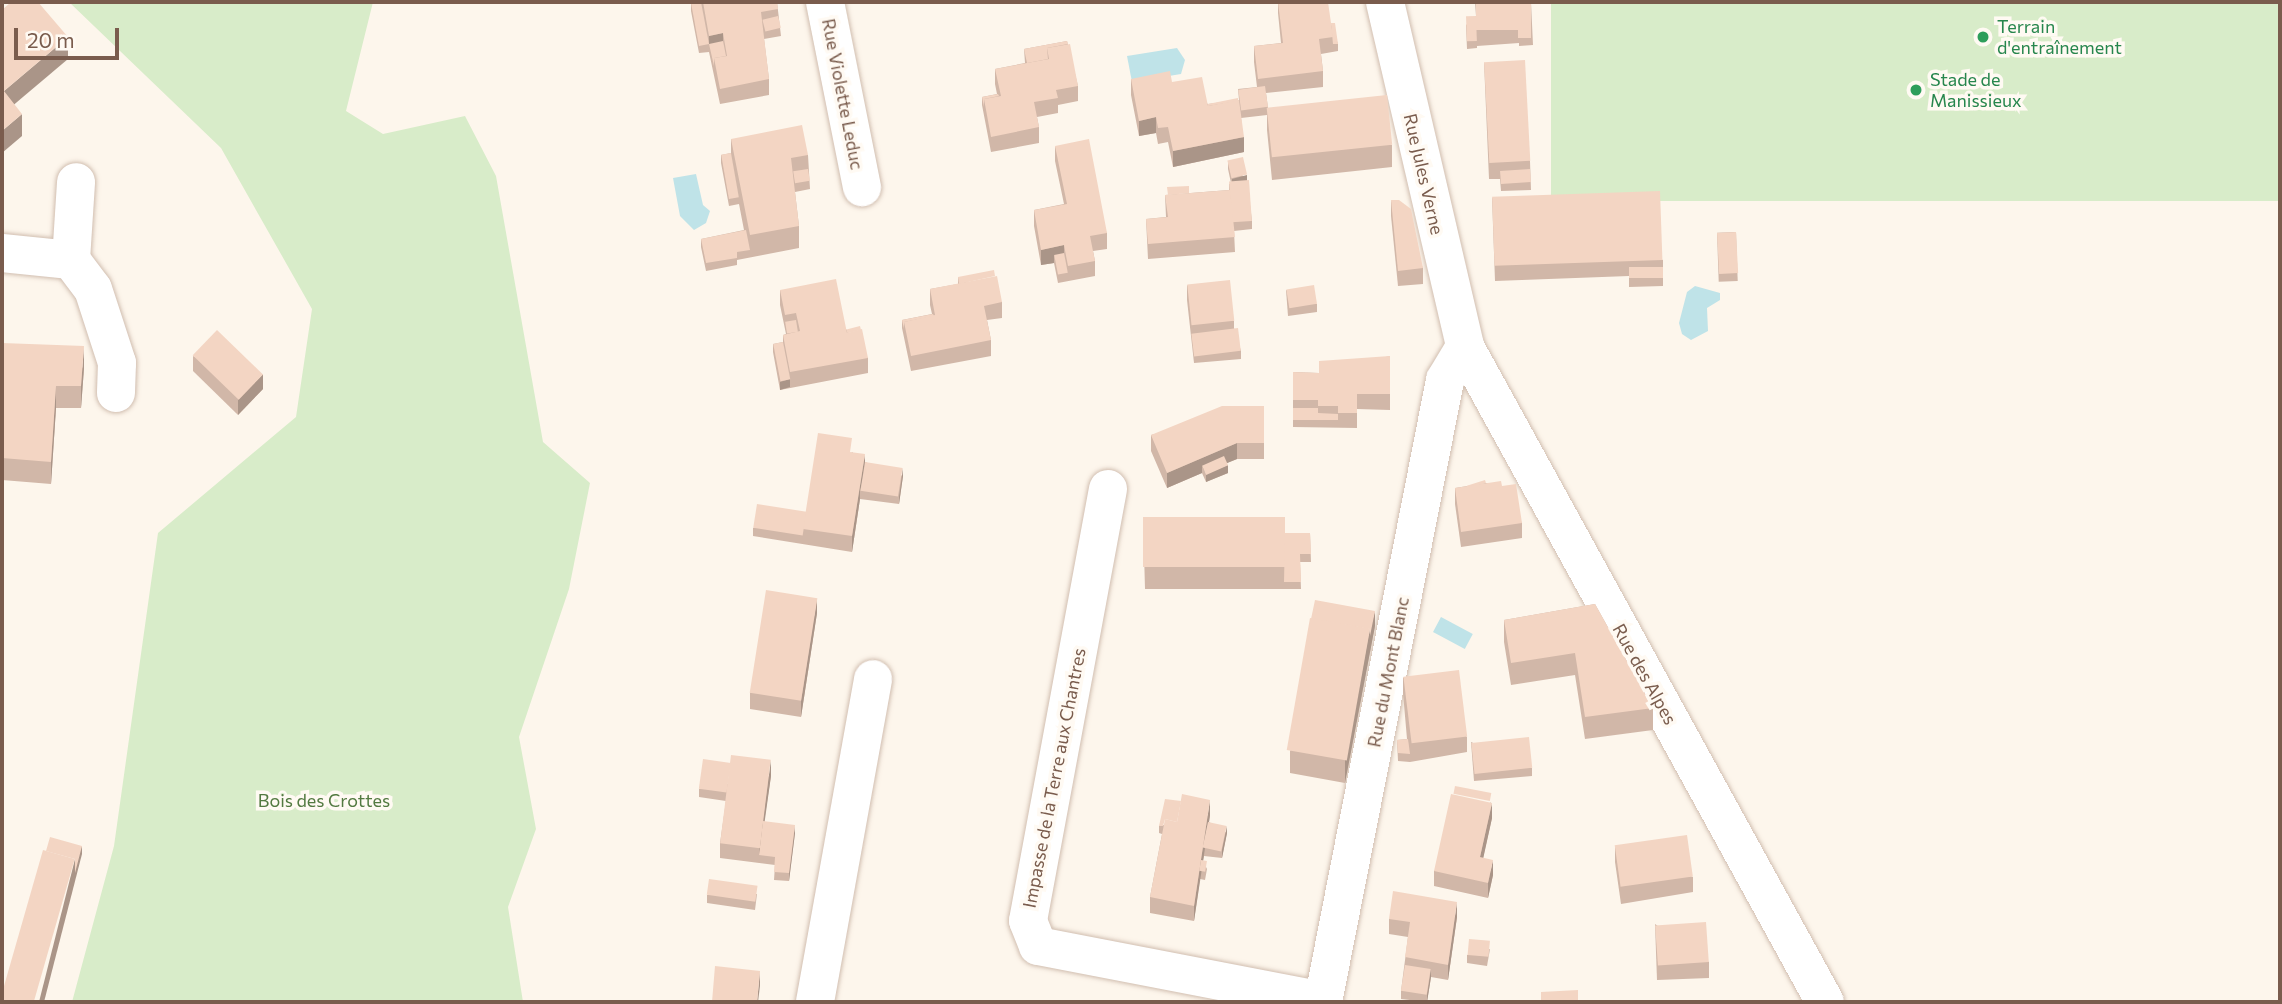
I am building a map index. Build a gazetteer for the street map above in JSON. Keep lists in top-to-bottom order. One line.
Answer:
{"streets":{"street":["Rue Violette Leduc","Rue Jules Verne","Rue du Mont Blanc","Rue des Alpes","Impasse de la Terre aux Chantres"]},"crossings":[["Rue Jules Verne","Rue du Mont Blanc"],["Rue Jules Verne","Rue des Alpes"],["Rue du Mont Blanc","Rue des Alpes"],["Rue du Mont Blanc","Impasse de la Terre aux Chantres"]],"parks":["Bois des Crottes"],"places":["Terrain d'entraînement","Stade de Manissieux"],"scale_bar":"20 m"}
